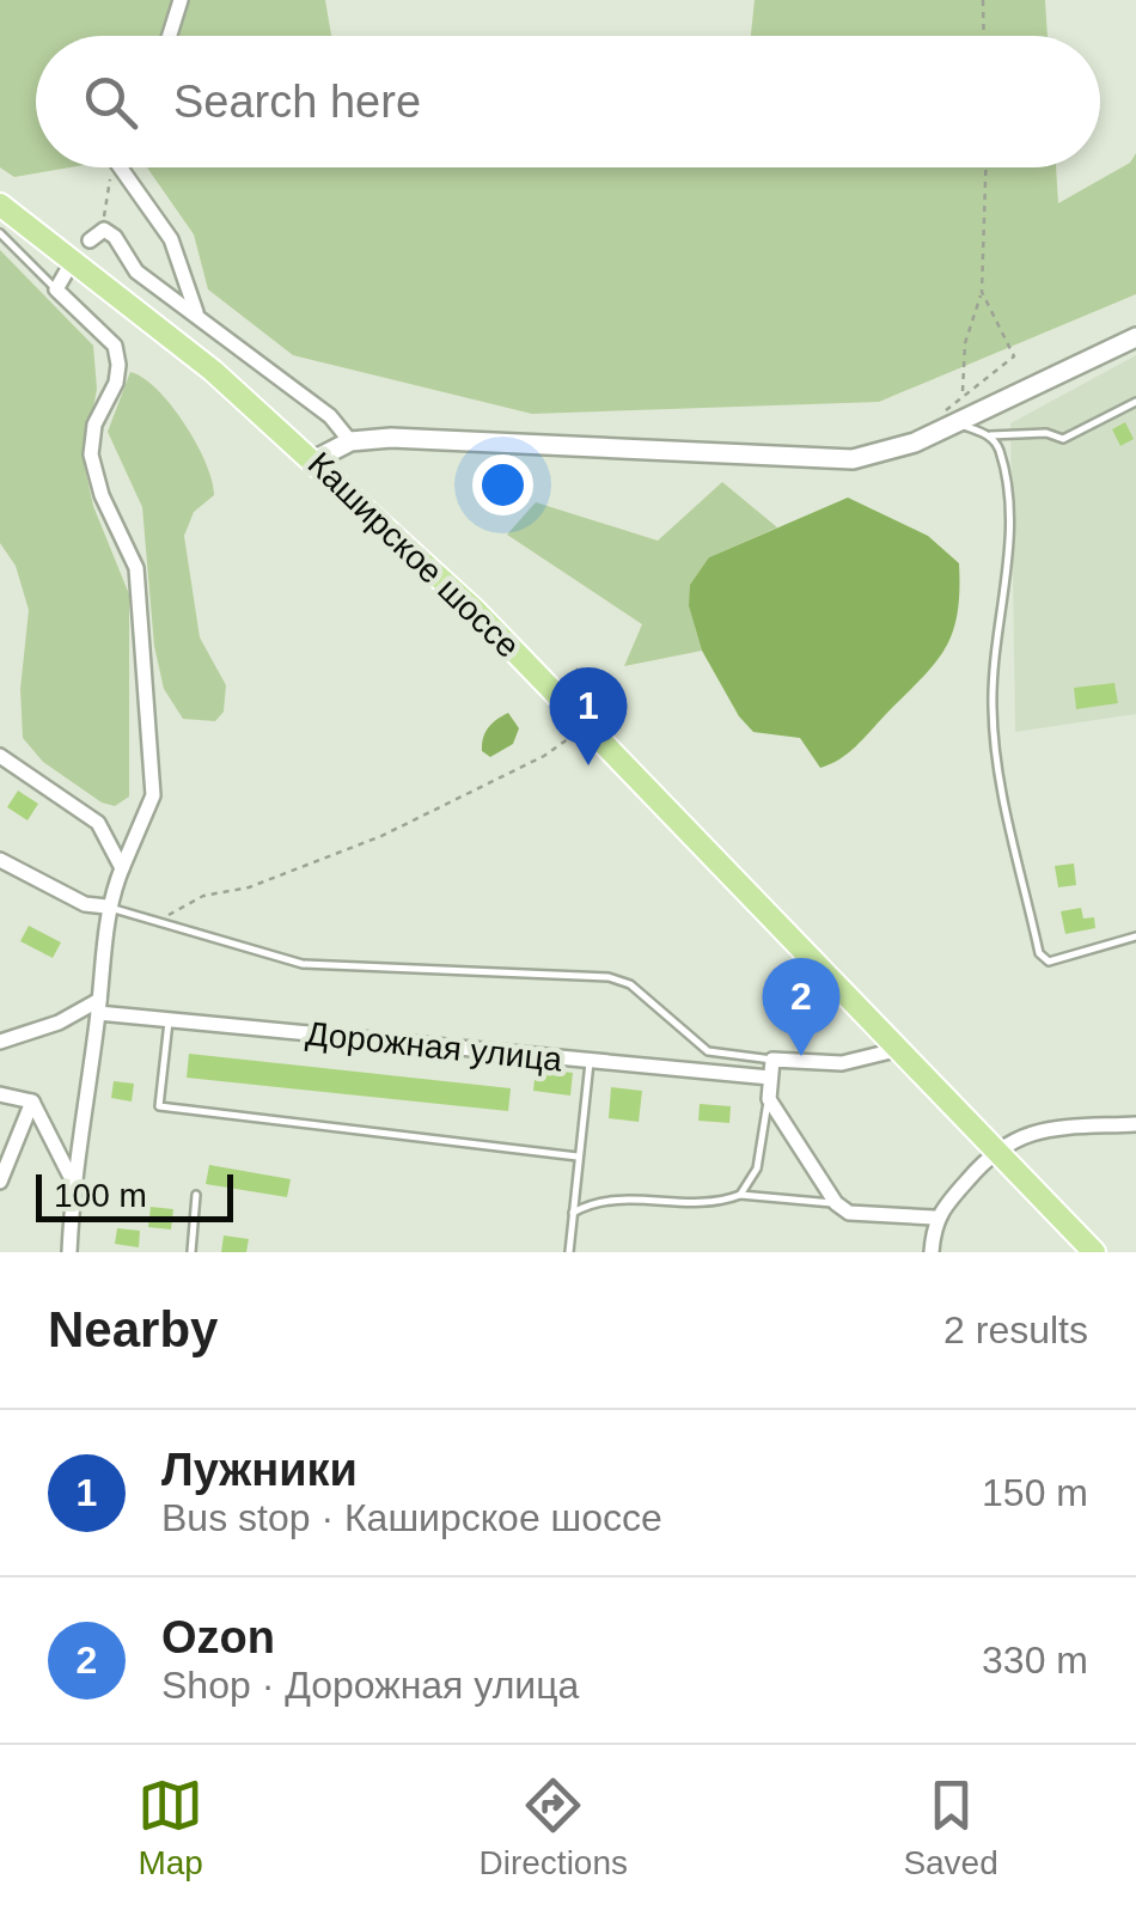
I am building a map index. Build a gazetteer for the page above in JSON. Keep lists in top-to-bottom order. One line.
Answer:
{"streets":{"main road":["Каширское шоссе"],"street":["Дорожная улица"]},"scale_bar":"100 m","page":{"search":"Search here","pins":["1","2"],"scale":"100 m","heading":["Nearby","2 results"],"list":[{"mark":"1","name":"Лужники","note":"Bus stop · Каширское шоссе","value":"150 m"},{"mark":"2","name":"Ozon","note":"Shop · Дорожная улица","value":"330 m"}],"nav":["Map","Directions","Saved"]}}
